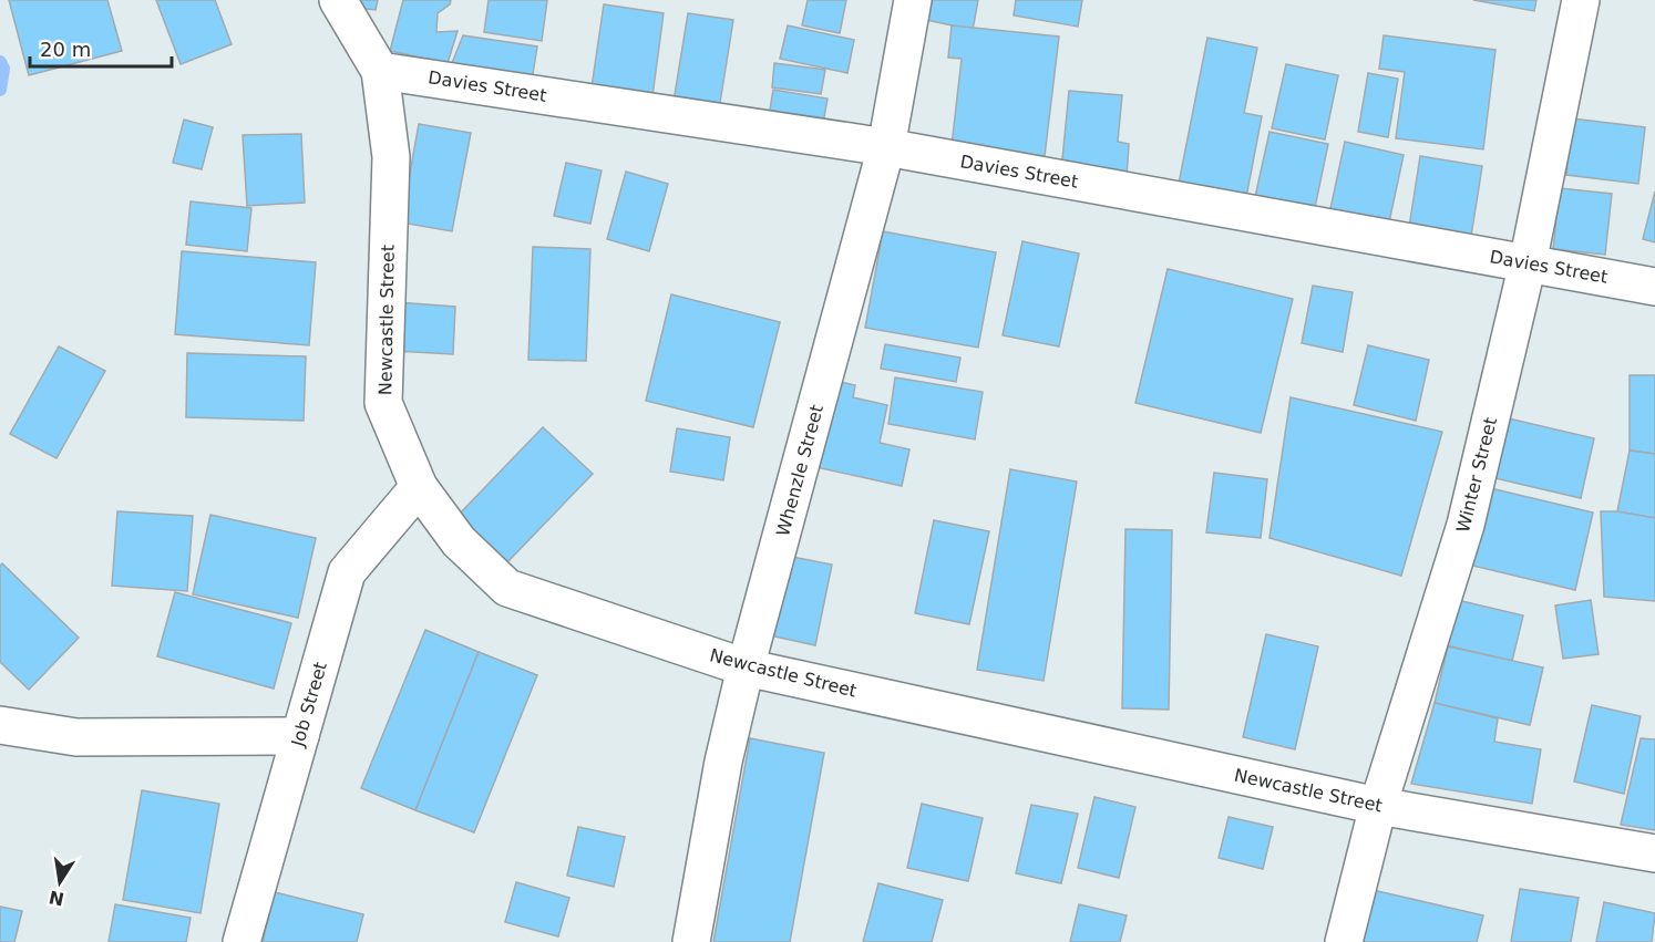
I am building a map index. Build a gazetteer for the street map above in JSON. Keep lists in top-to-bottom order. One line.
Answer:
{"streets":{"street":["Davies Street","Newcastle Street","Whenzle Street","Winter Street","Job Street"]},"crossings":[["Davies Street","Newcastle Street"],["Davies Street","Whenzle Street"],["Davies Street","Winter Street"],["Newcastle Street","Whenzle Street"],["Newcastle Street","Winter Street"],["Newcastle Street","Job Street"]],"scale_bar":"20 m","north":"bottom"}
